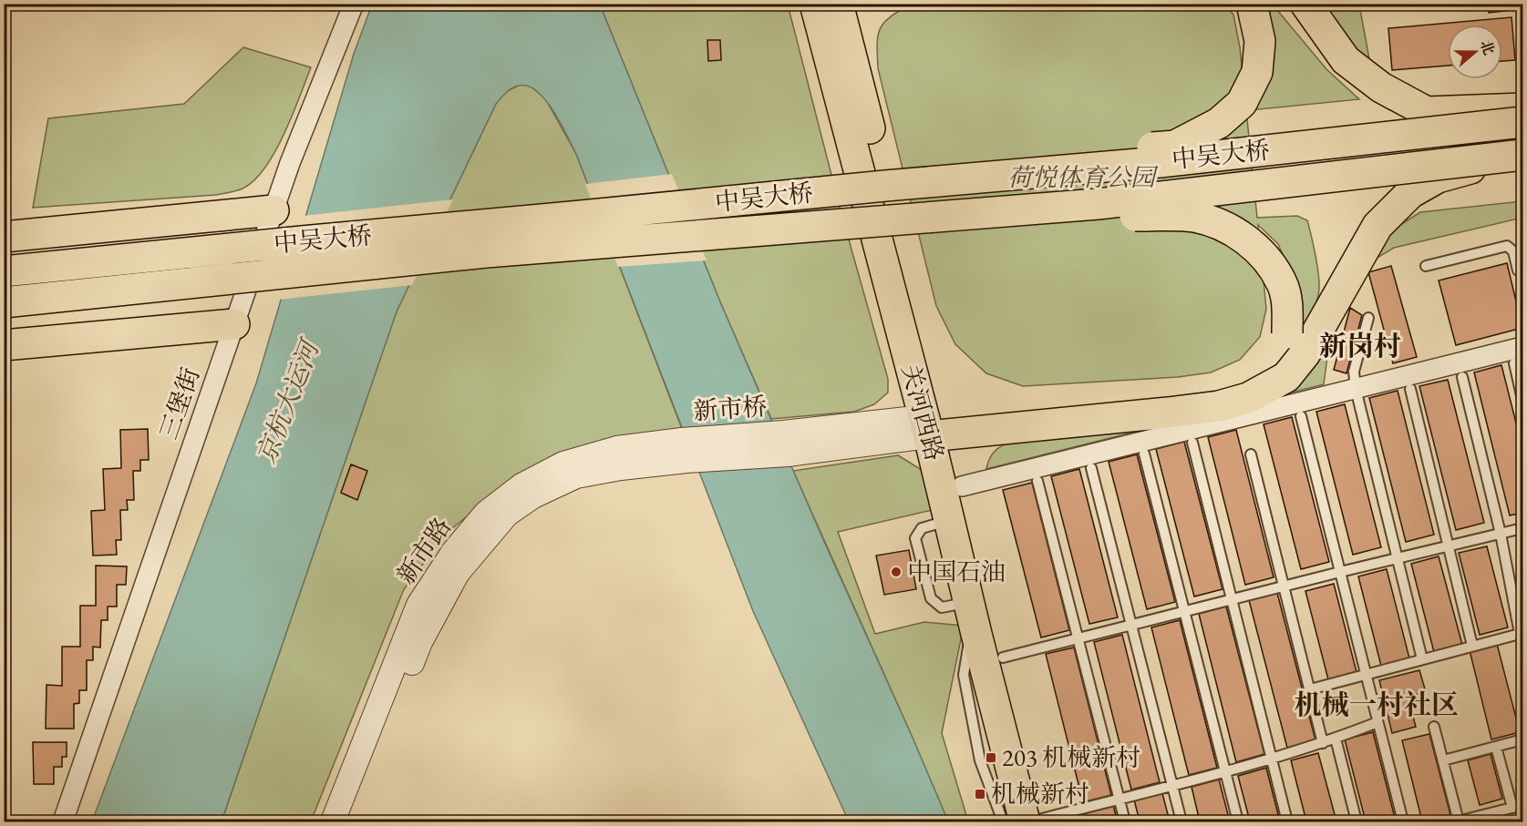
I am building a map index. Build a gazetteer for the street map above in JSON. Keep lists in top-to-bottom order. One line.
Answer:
{"streets":{"main road":["中吴大桥","关河西路"],"street":["三堡街","新市桥","新市路"]},"crossings":[["新市桥","关河西路"],["新市桥","新市路"]],"districts":["新岗村","机械一村社区"],"water":["京杭大运河"],"parks":["荷悦体育公园"],"places":{"other":["中国石油"],"transit":["203 机械新村","机械新村"]},"north":"right"}
